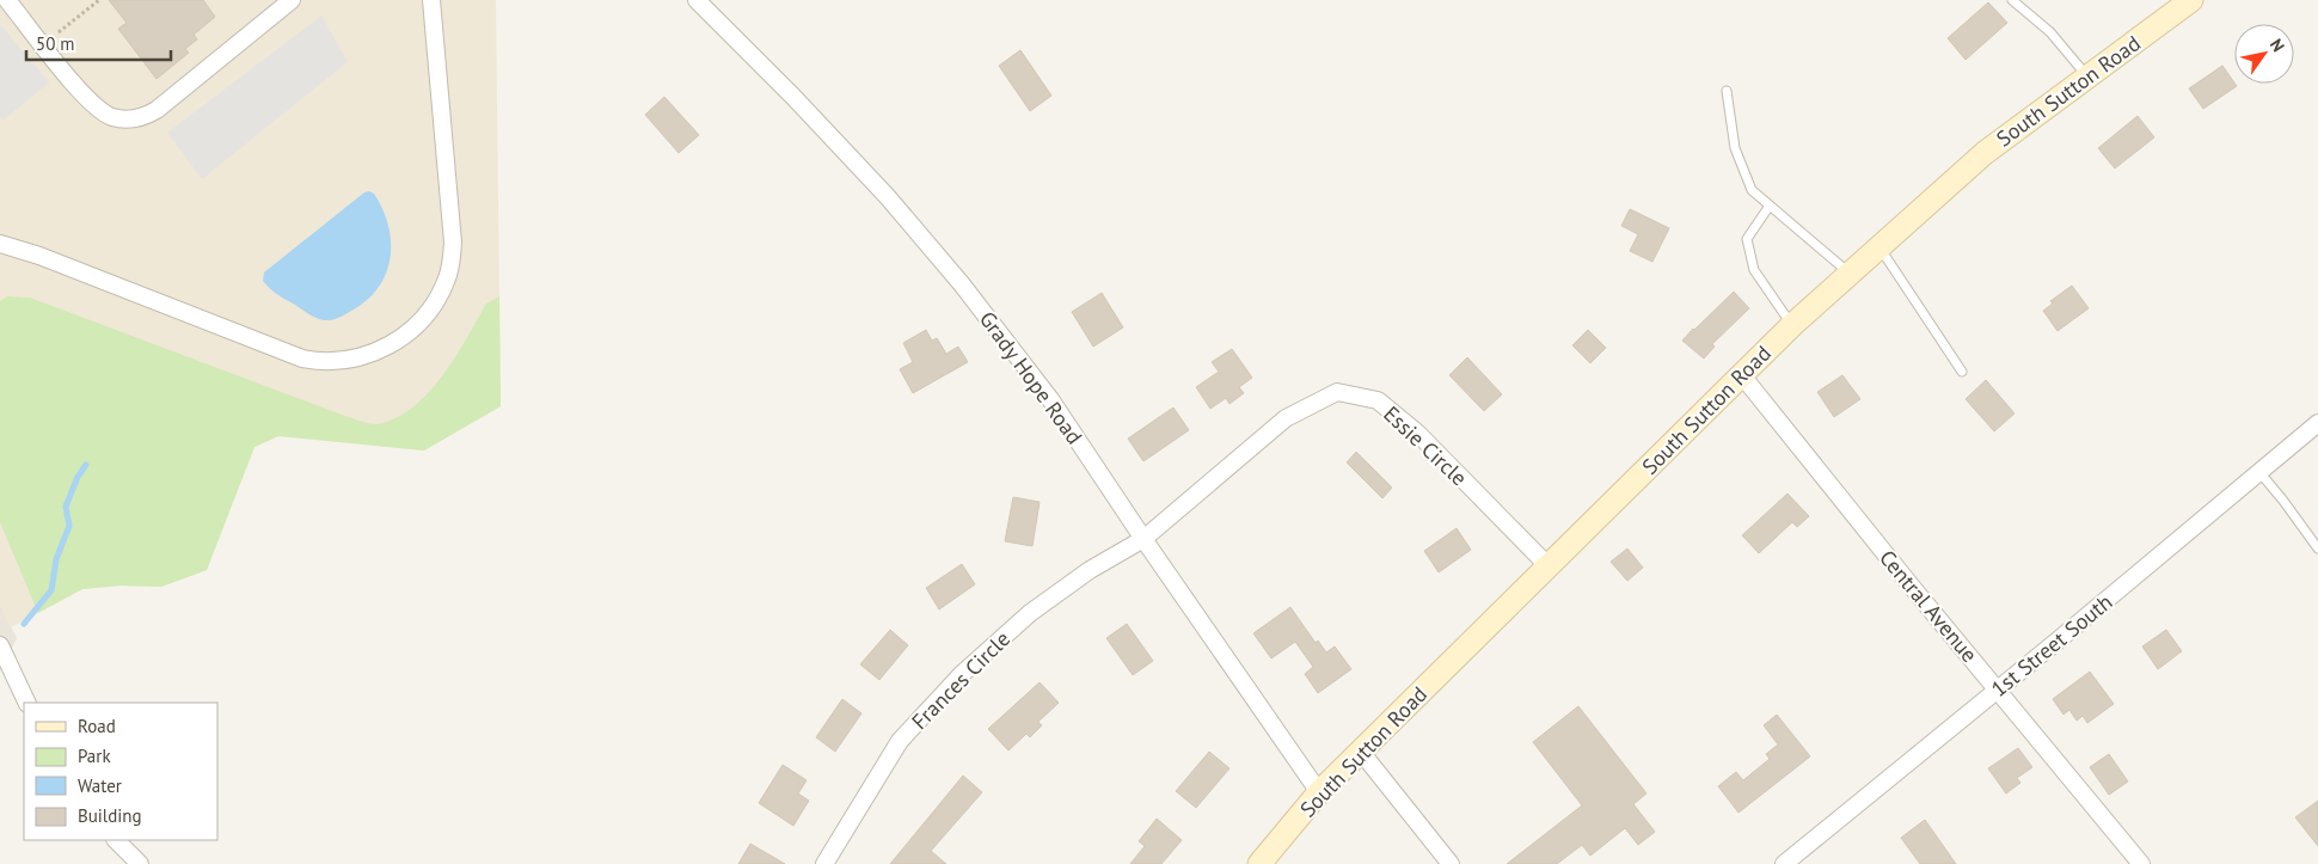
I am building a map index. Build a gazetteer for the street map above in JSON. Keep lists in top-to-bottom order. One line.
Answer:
{"streets":{"main road":["South Sutton Road"],"street":["Grady Hope Road","Essie Circle","Central Avenue","1st Street South","Frances Circle"]},"crossings":[["South Sutton Road","Grady Hope Road"],["South Sutton Road","Essie Circle"],["South Sutton Road","Central Avenue"],["Grady Hope Road","Essie Circle"],["Grady Hope Road","Frances Circle"],["Essie Circle","Frances Circle"],["Central Avenue","1st Street South"]],"legend":["Road","Park","Water","Building"],"scale_bar":"50 m","north":"top right"}
